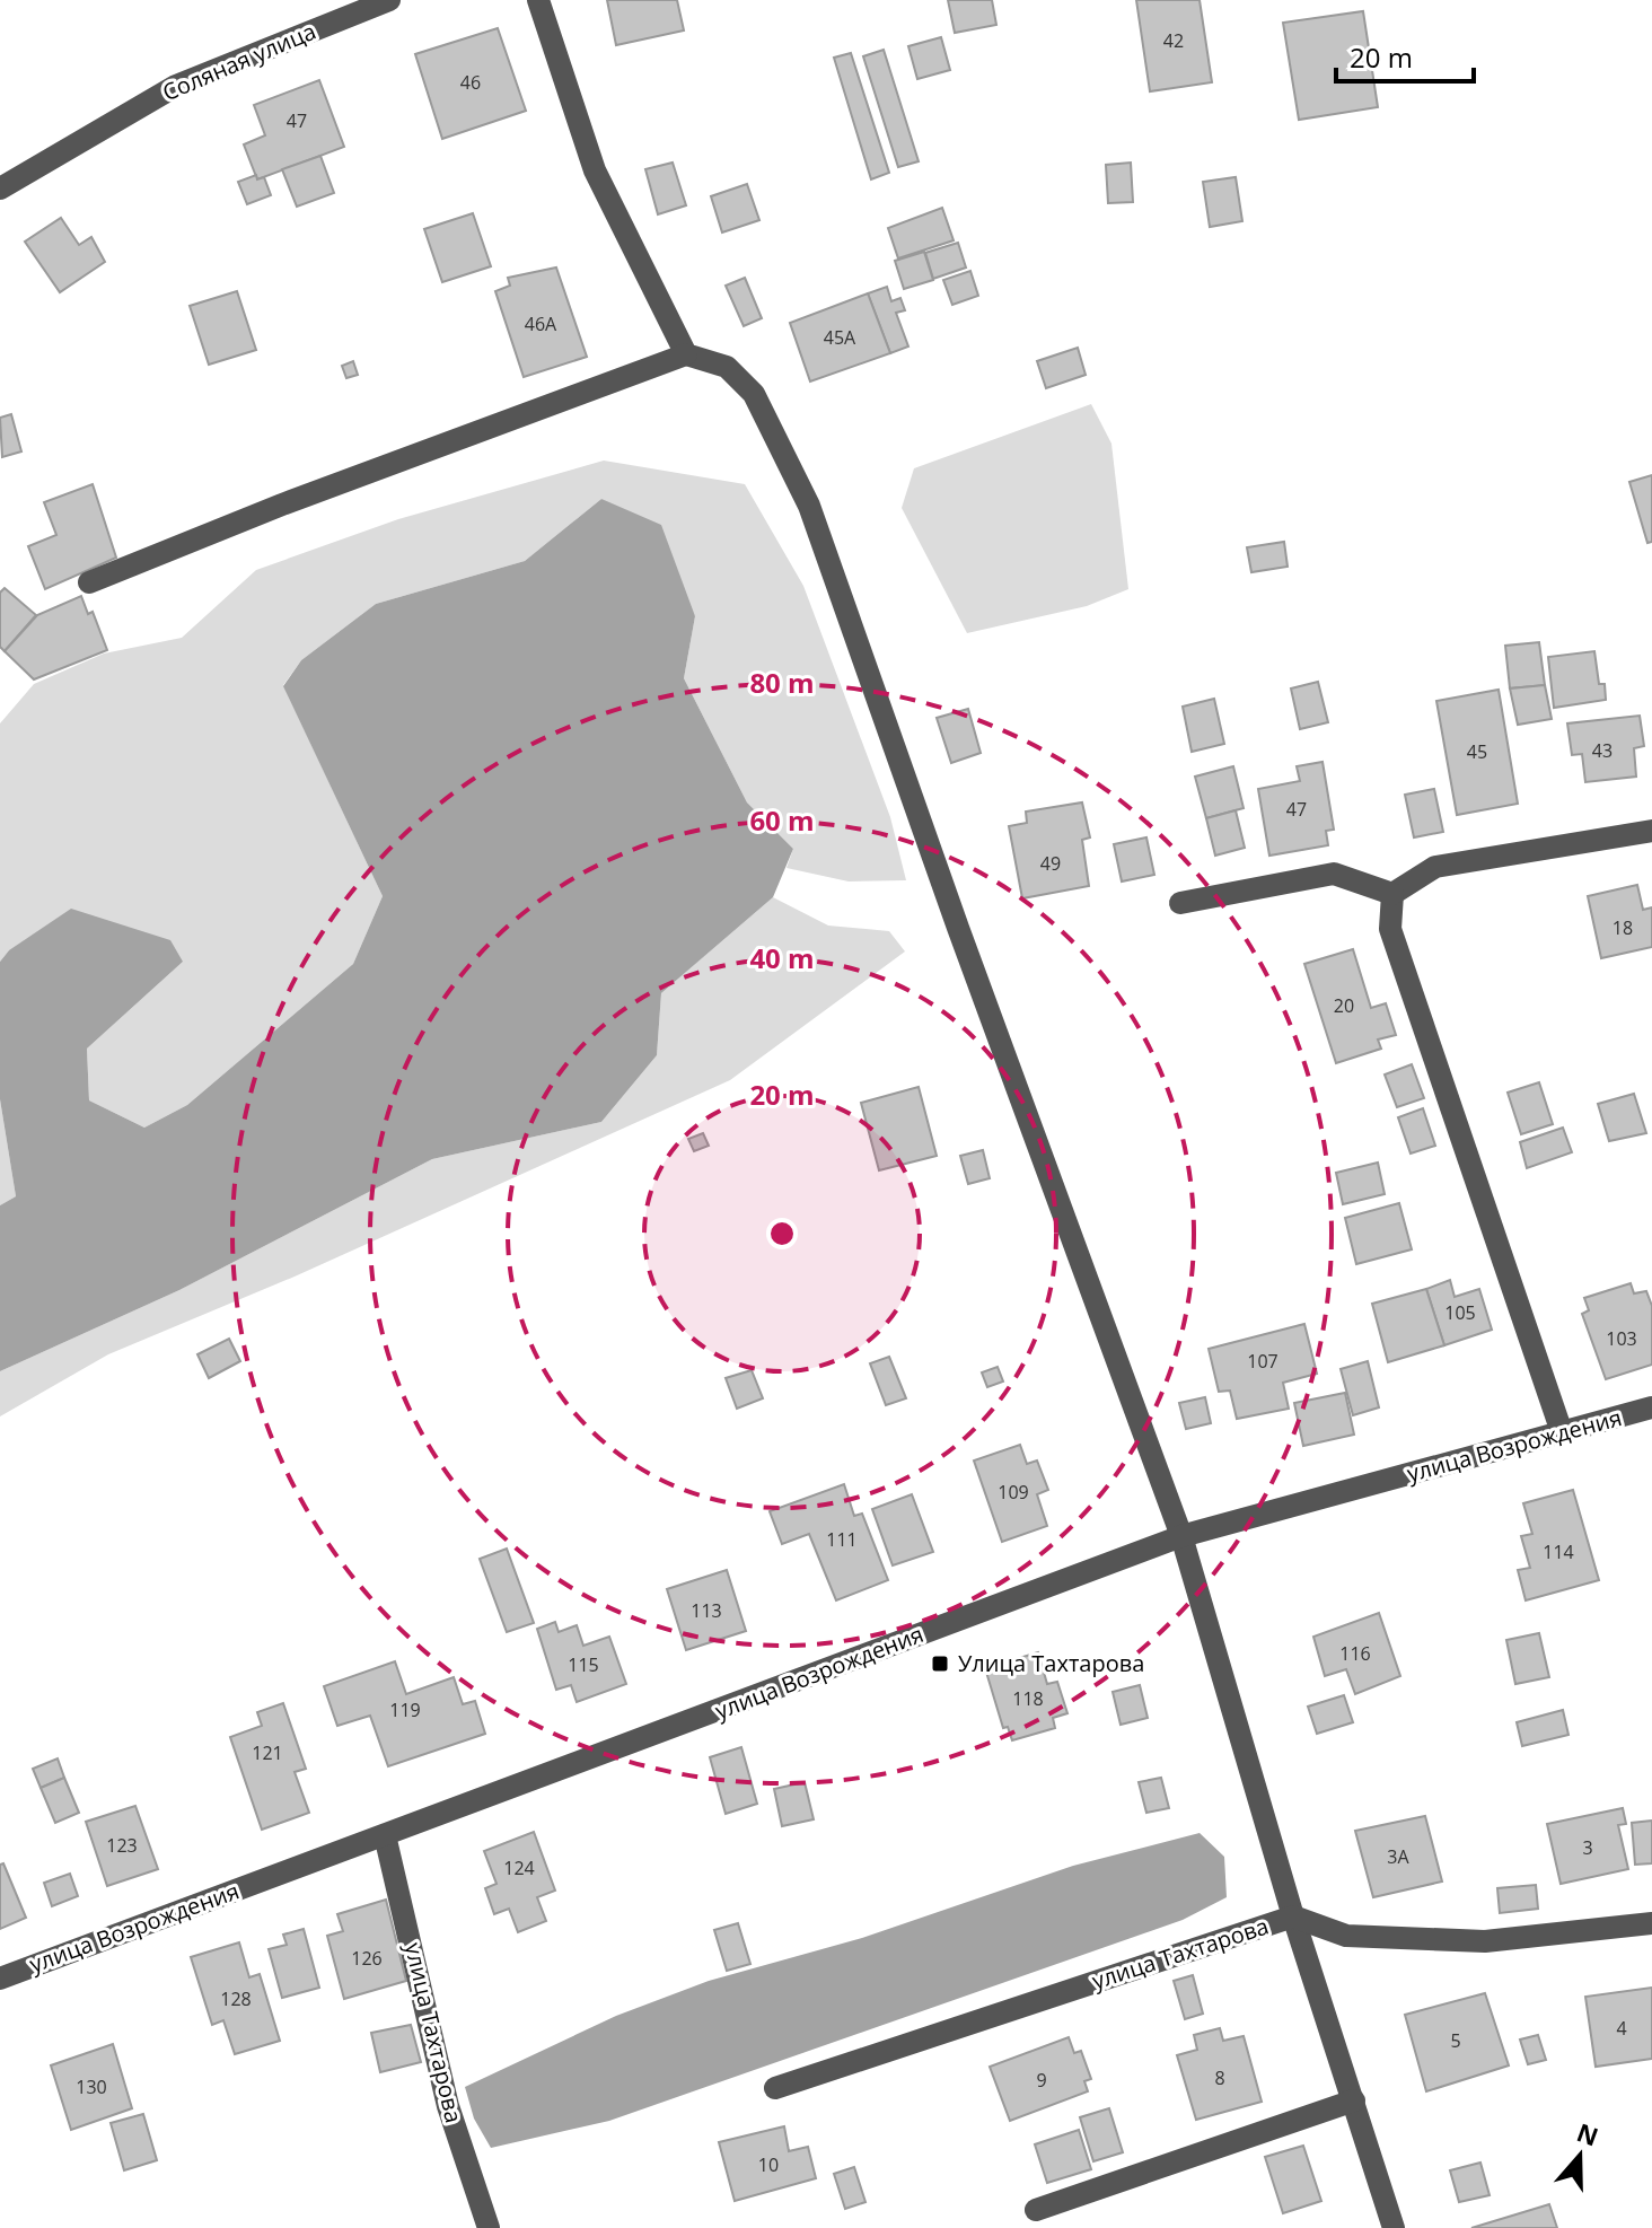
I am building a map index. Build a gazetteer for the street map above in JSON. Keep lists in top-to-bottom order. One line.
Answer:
{"streets":{"street":["Соляная улица","улица Возрождения","улица Тахтарова"]},"crossings":[["улица Возрождения","улица Тахтарова"]],"places":{"transit":["Улица Тахтарова"]},"house_numbers":["42","46","47","46А","45А","43","45","47","49","18","20","105","103","107","109","111","114","113","116","115","118","119","121","123","3","3А","124","126","128","4","5","8","9","130","10"],"scale_bar":"20 m","north":"top","rings":["80 m","60 m","40 m","20 m"]}
